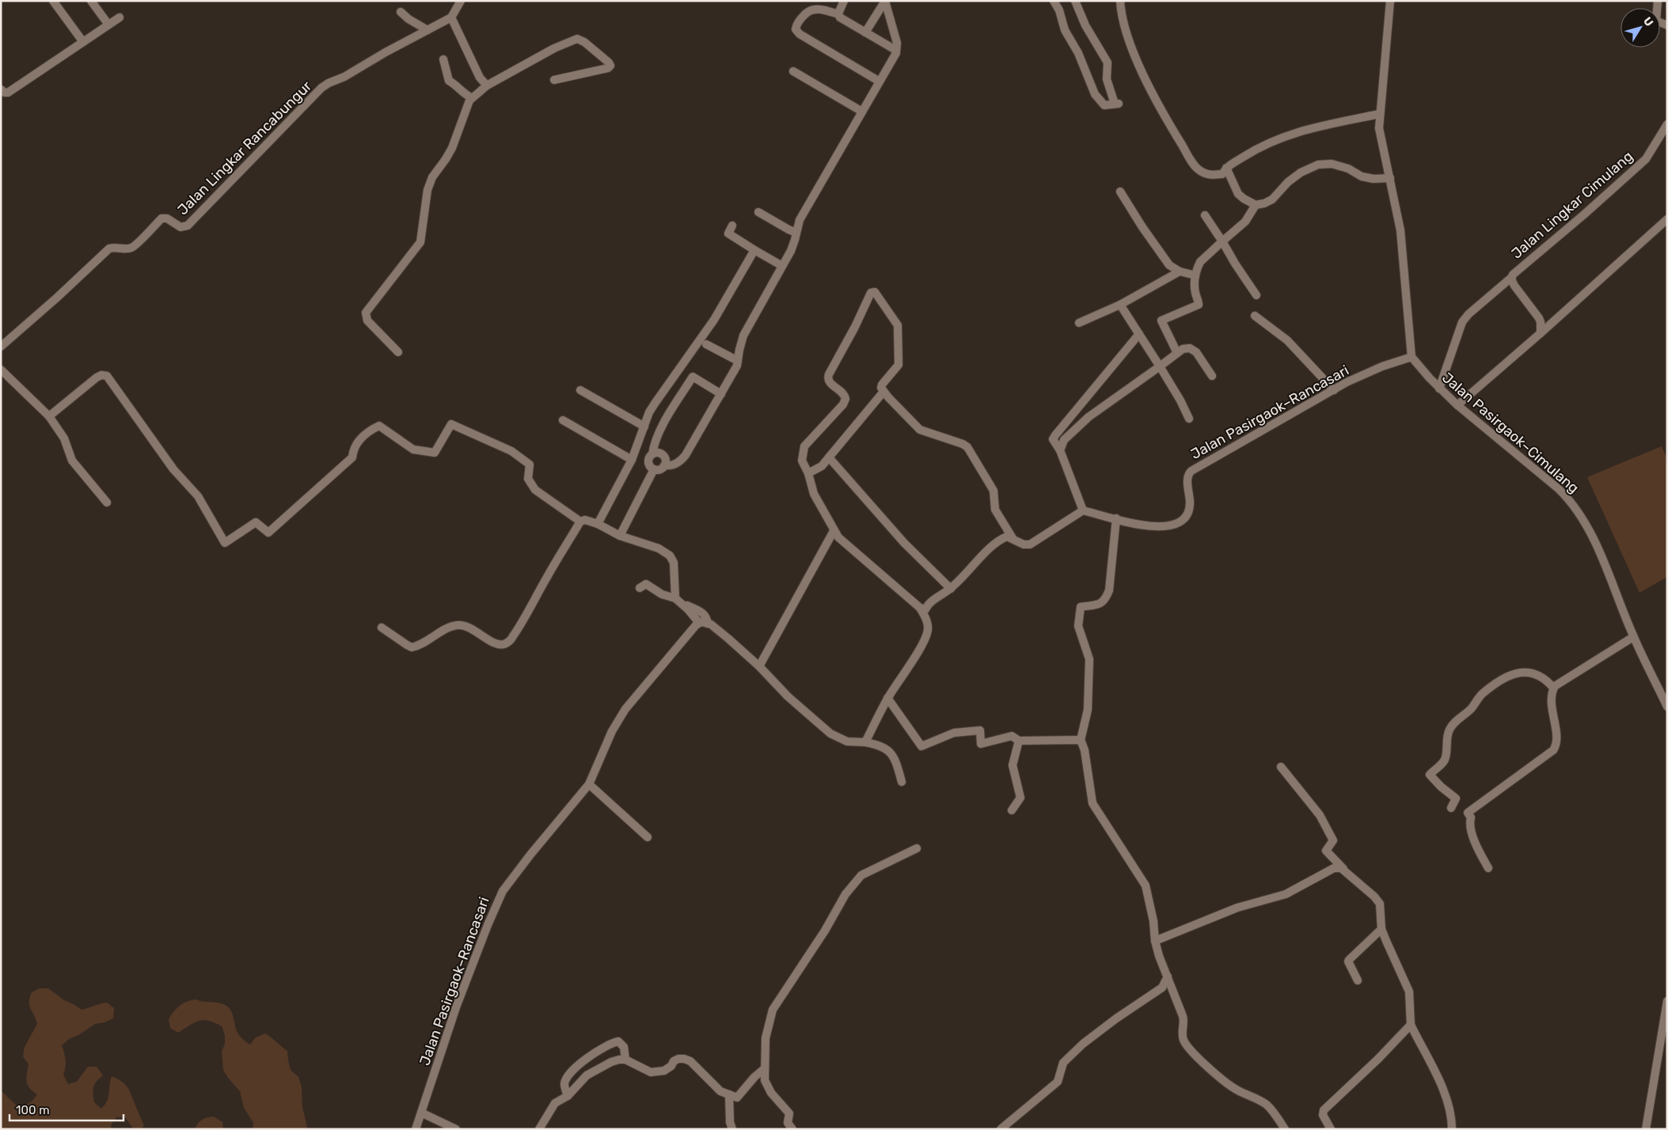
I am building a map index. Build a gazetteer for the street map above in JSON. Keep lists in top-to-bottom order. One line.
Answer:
{"streets":{"street":["Jalan Lingkar Rancabungur","Jalan Lingkar Cimulang","Jalan Pasirgaok–Rancasari","Jalan Pasirgaok–Cimulang"]},"crossings":[["Jalan Pasirgaok–Rancasari","Jalan Pasirgaok–Cimulang"]],"scale_bar":"100 m","north":"top right"}
